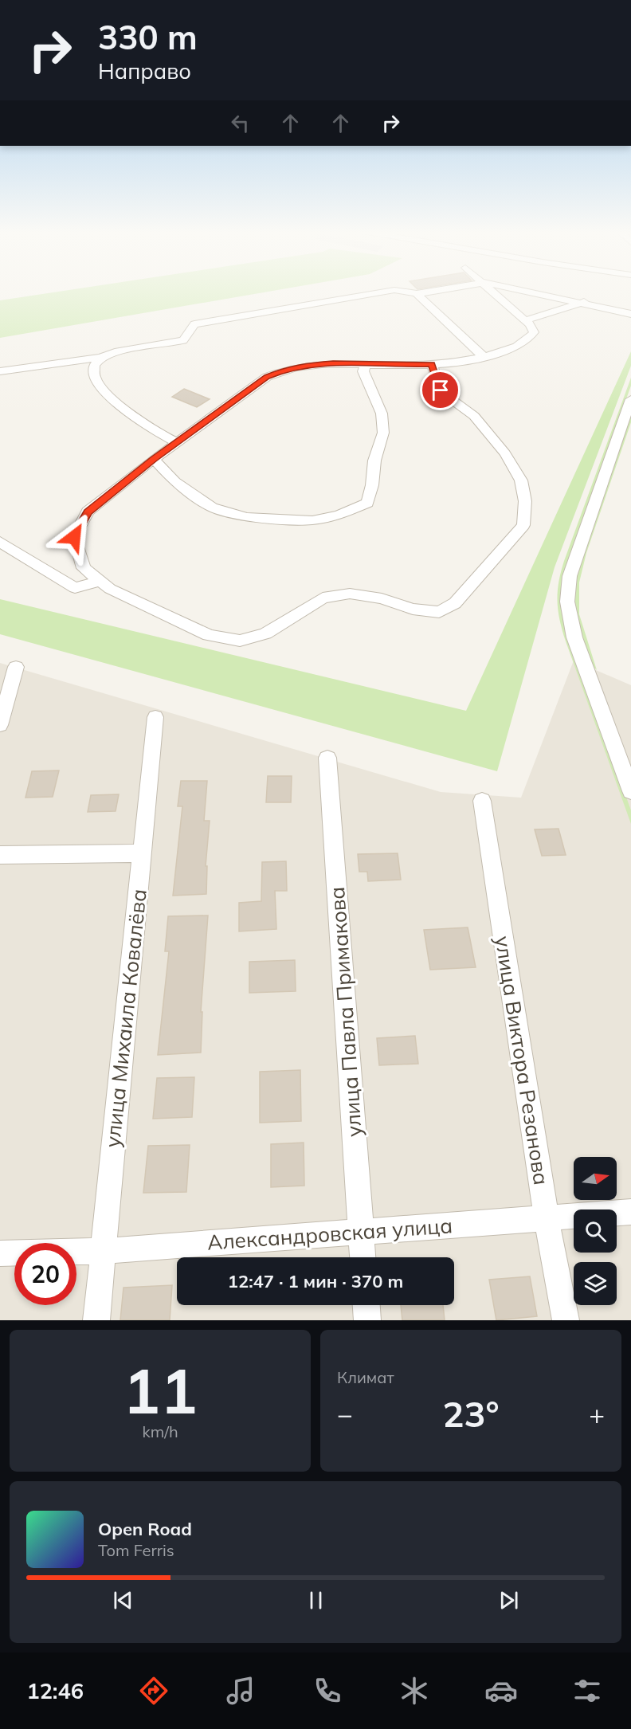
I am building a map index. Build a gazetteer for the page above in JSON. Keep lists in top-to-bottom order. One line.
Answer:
{"streets":{"street":["улица Павла Примакова","улица Михаила Ковалёва","улица Виктора Резанова","Александровская улица"]},"crossings":[["улица Павла Примакова","Александровская улица"],["улица Михаила Ковалёва","Александровская улица"],["улица Виктора Резанова","Александровская улица"]],"north":"right","page":{"turn":["330 m","Направо"],"limit":"20","trip":"12:47 · 1 мин · 370 m","tile":[["11","km/h"],"Климат"],"heat":["−","23°","+"],"song":["Open Road","Tom Ferris"],"tabs":"12:46"}}
